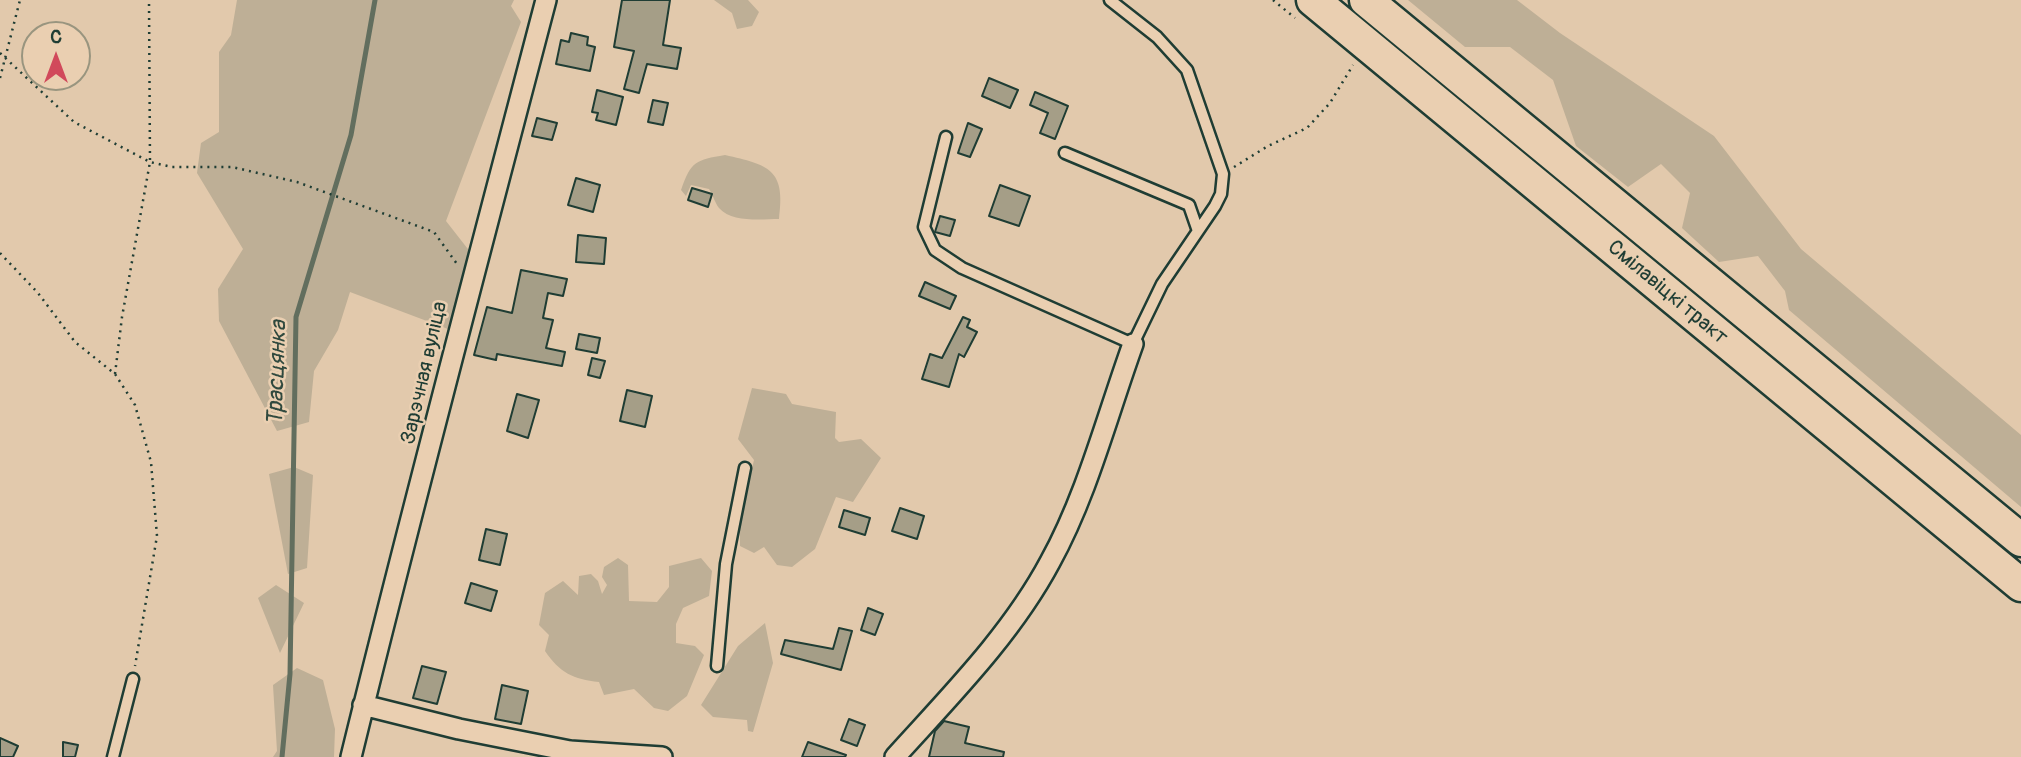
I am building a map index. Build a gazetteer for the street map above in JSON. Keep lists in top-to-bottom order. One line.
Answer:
{"streets":{"highway":["Смілавіцкі тракт"],"street":["Зарэчная вуліца"]},"water":["Трасцянка"],"north":"top"}
